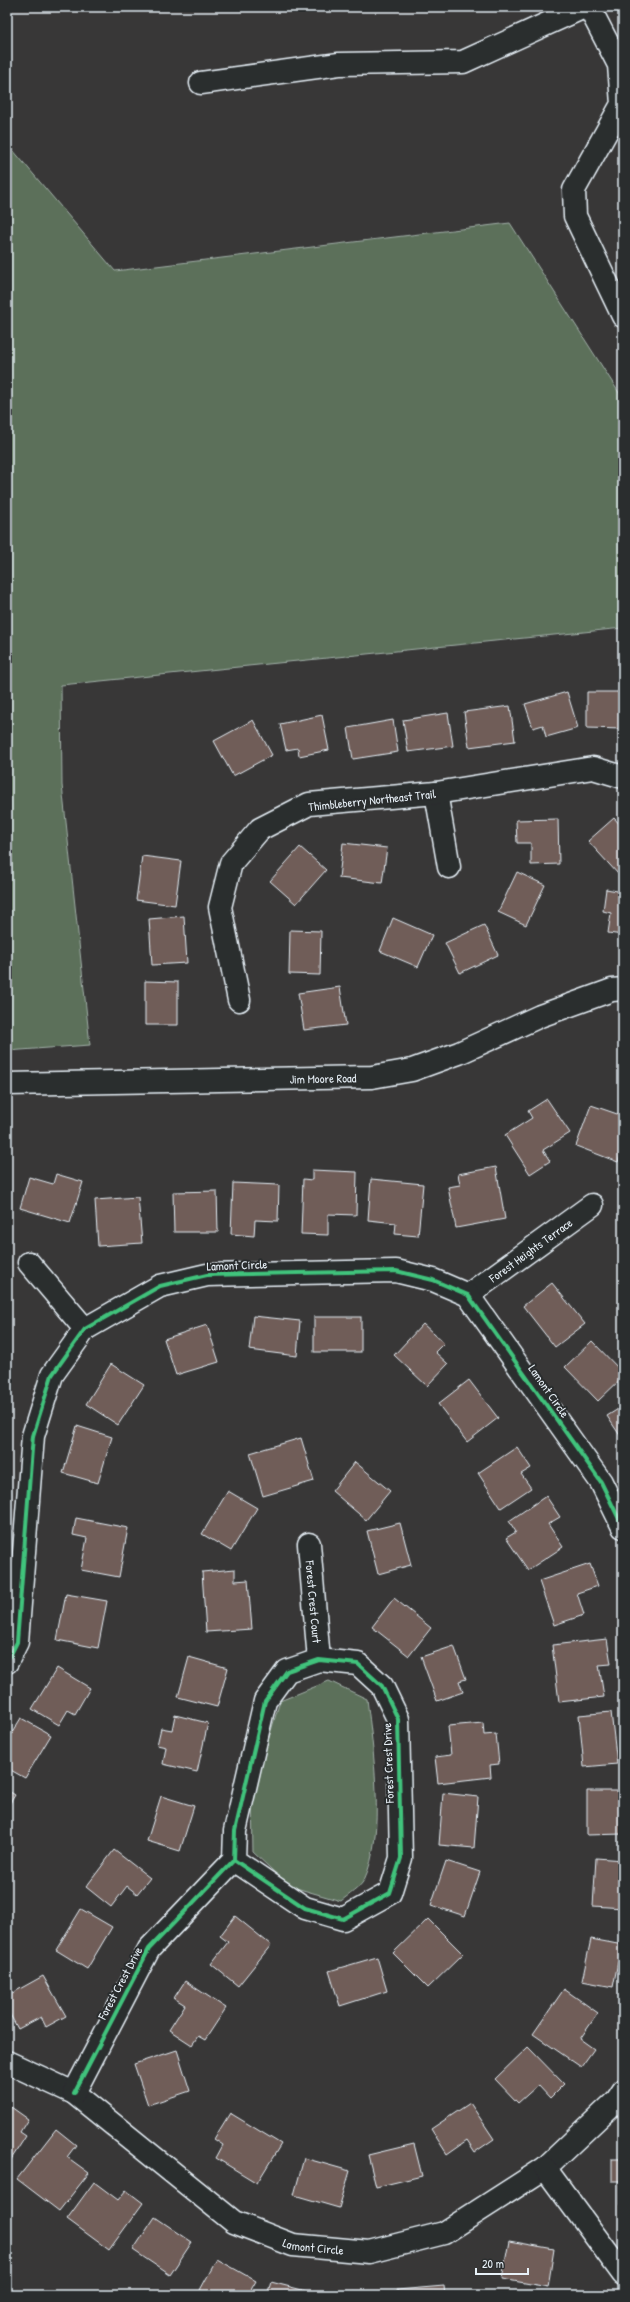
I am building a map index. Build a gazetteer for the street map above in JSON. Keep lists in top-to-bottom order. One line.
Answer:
{"streets":{"street":["Thimbleberry Northeast Trail","Jim Moore Road","Forest Heights Terrace","Lamont Circle","Forest Crest Court","Forest Crest Drive"]},"crossings":[["Forest Heights Terrace","Lamont Circle"],["Lamont Circle","Forest Crest Drive"],["Forest Crest Court","Forest Crest Drive"]],"scale_bar":"20 m"}
